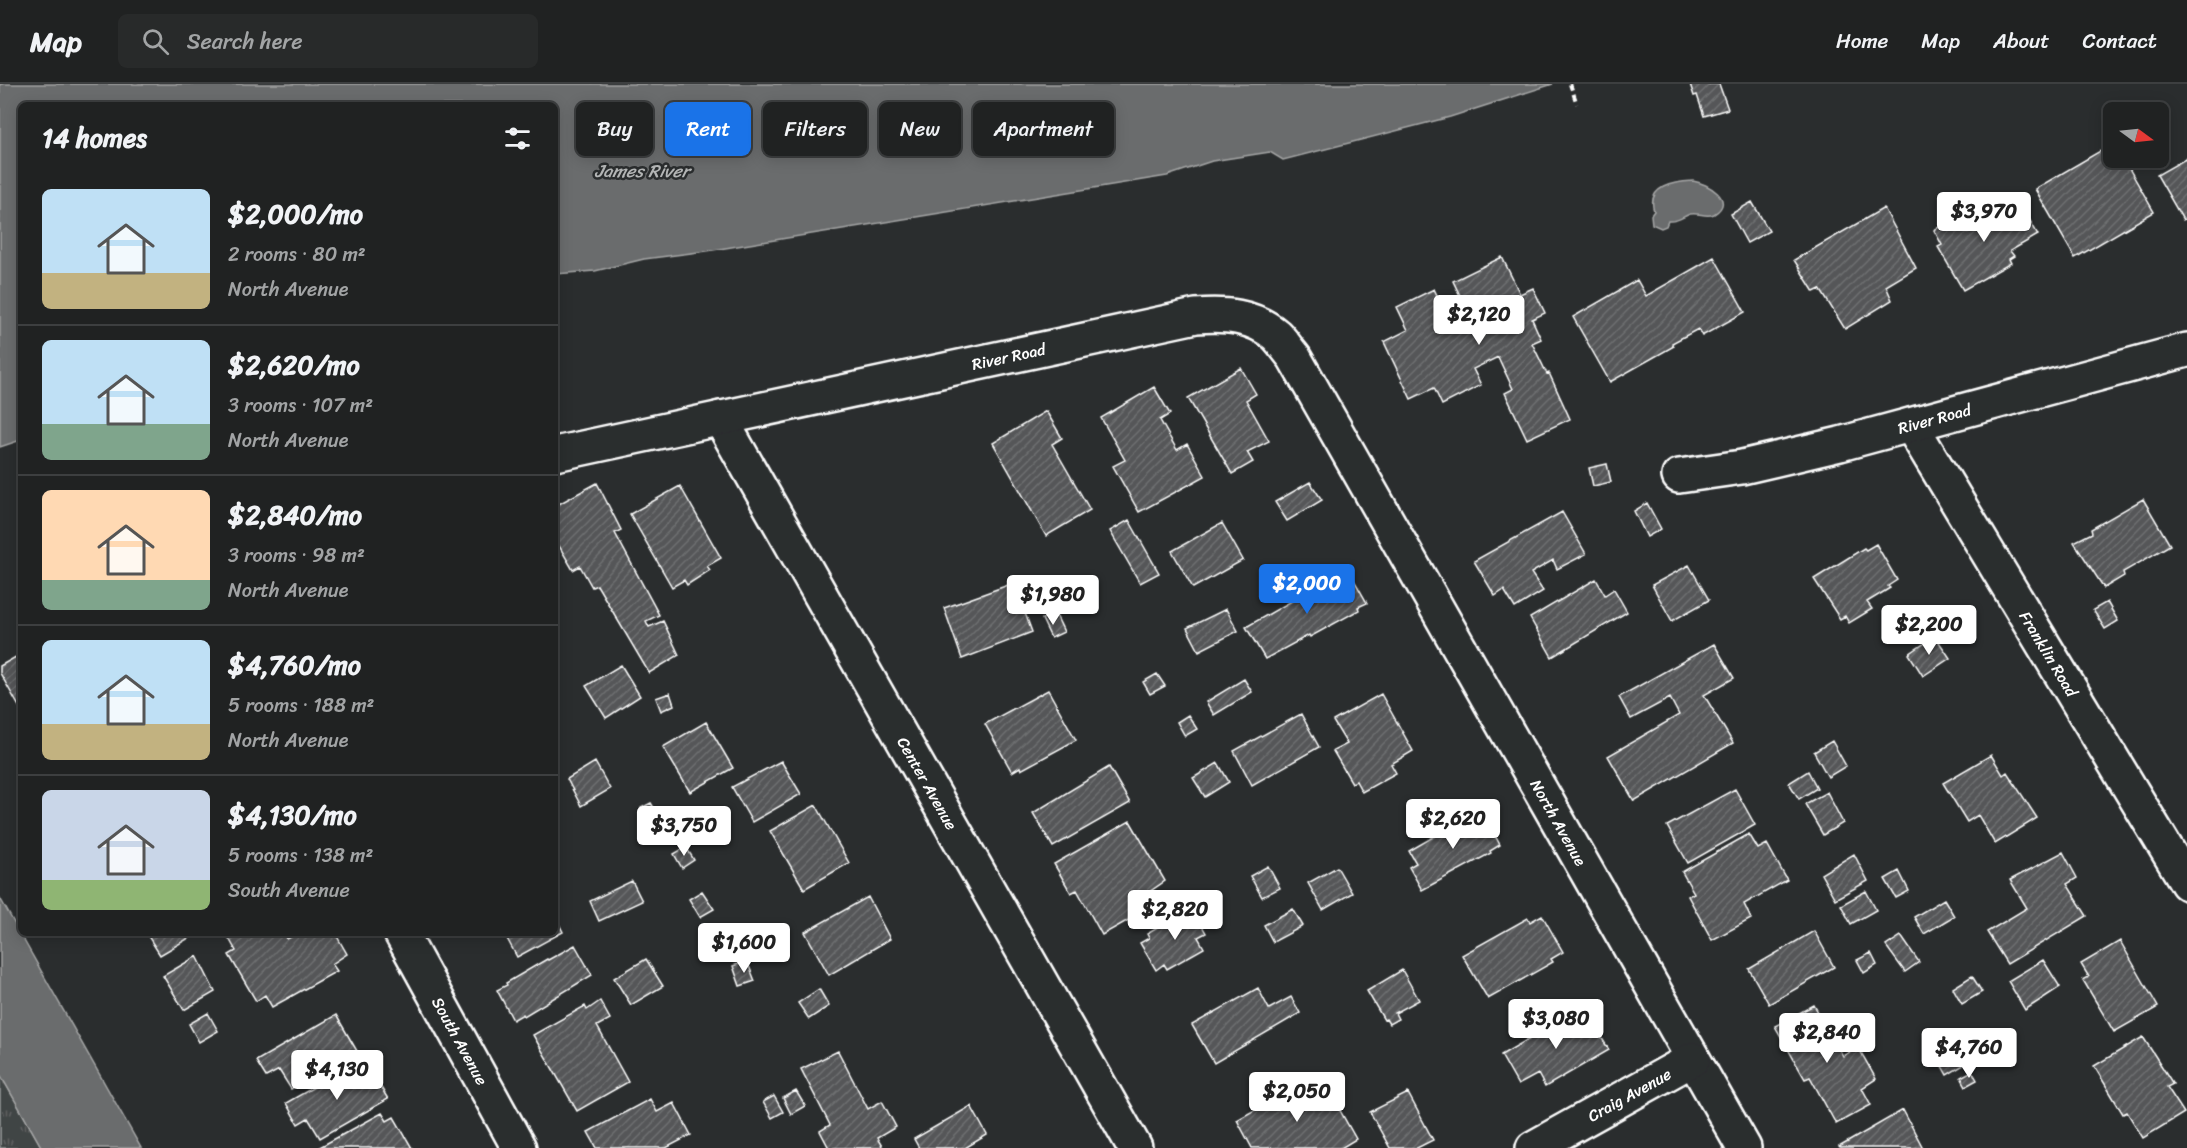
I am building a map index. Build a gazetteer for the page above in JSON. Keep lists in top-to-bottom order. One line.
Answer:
{"streets":{"street":["River Road","Franklin Road","Center Avenue","North Avenue","South Avenue","Craig Avenue"]},"crossings":[["River Road","Franklin Road"],["River Road","Center Avenue"],["River Road","North Avenue"],["North Avenue","Craig Avenue"]],"water":["James River"],"north":"right","page":{"header":"Map","search":"Search here","nav":["Home","Map","About","Contact"],"chip":["Buy","Rent","Filters","New","Apartment"],"heading":"14 homes","list":[{"name":"$2,000/mo","note":"2 rooms · 80 m² · North Avenue"},{"name":"$2,620/mo","note":"3 rooms · 107 m² · North Avenue"},{"name":"$2,840/mo","note":"3 rooms · 98 m² · North Avenue"},{"name":"$4,760/mo","note":"5 rooms · 188 m² · North Avenue"},{"name":"$4,130/mo","note":"5 rooms · 138 m² · South Avenue"}],"price":["$3,970","$2,120","$2,000","$1,980","$2,200","$2,620","$3,750","$2,820","$1,600","$3,080","$2,840","$4,760","$4,130","$2,050"]}}
